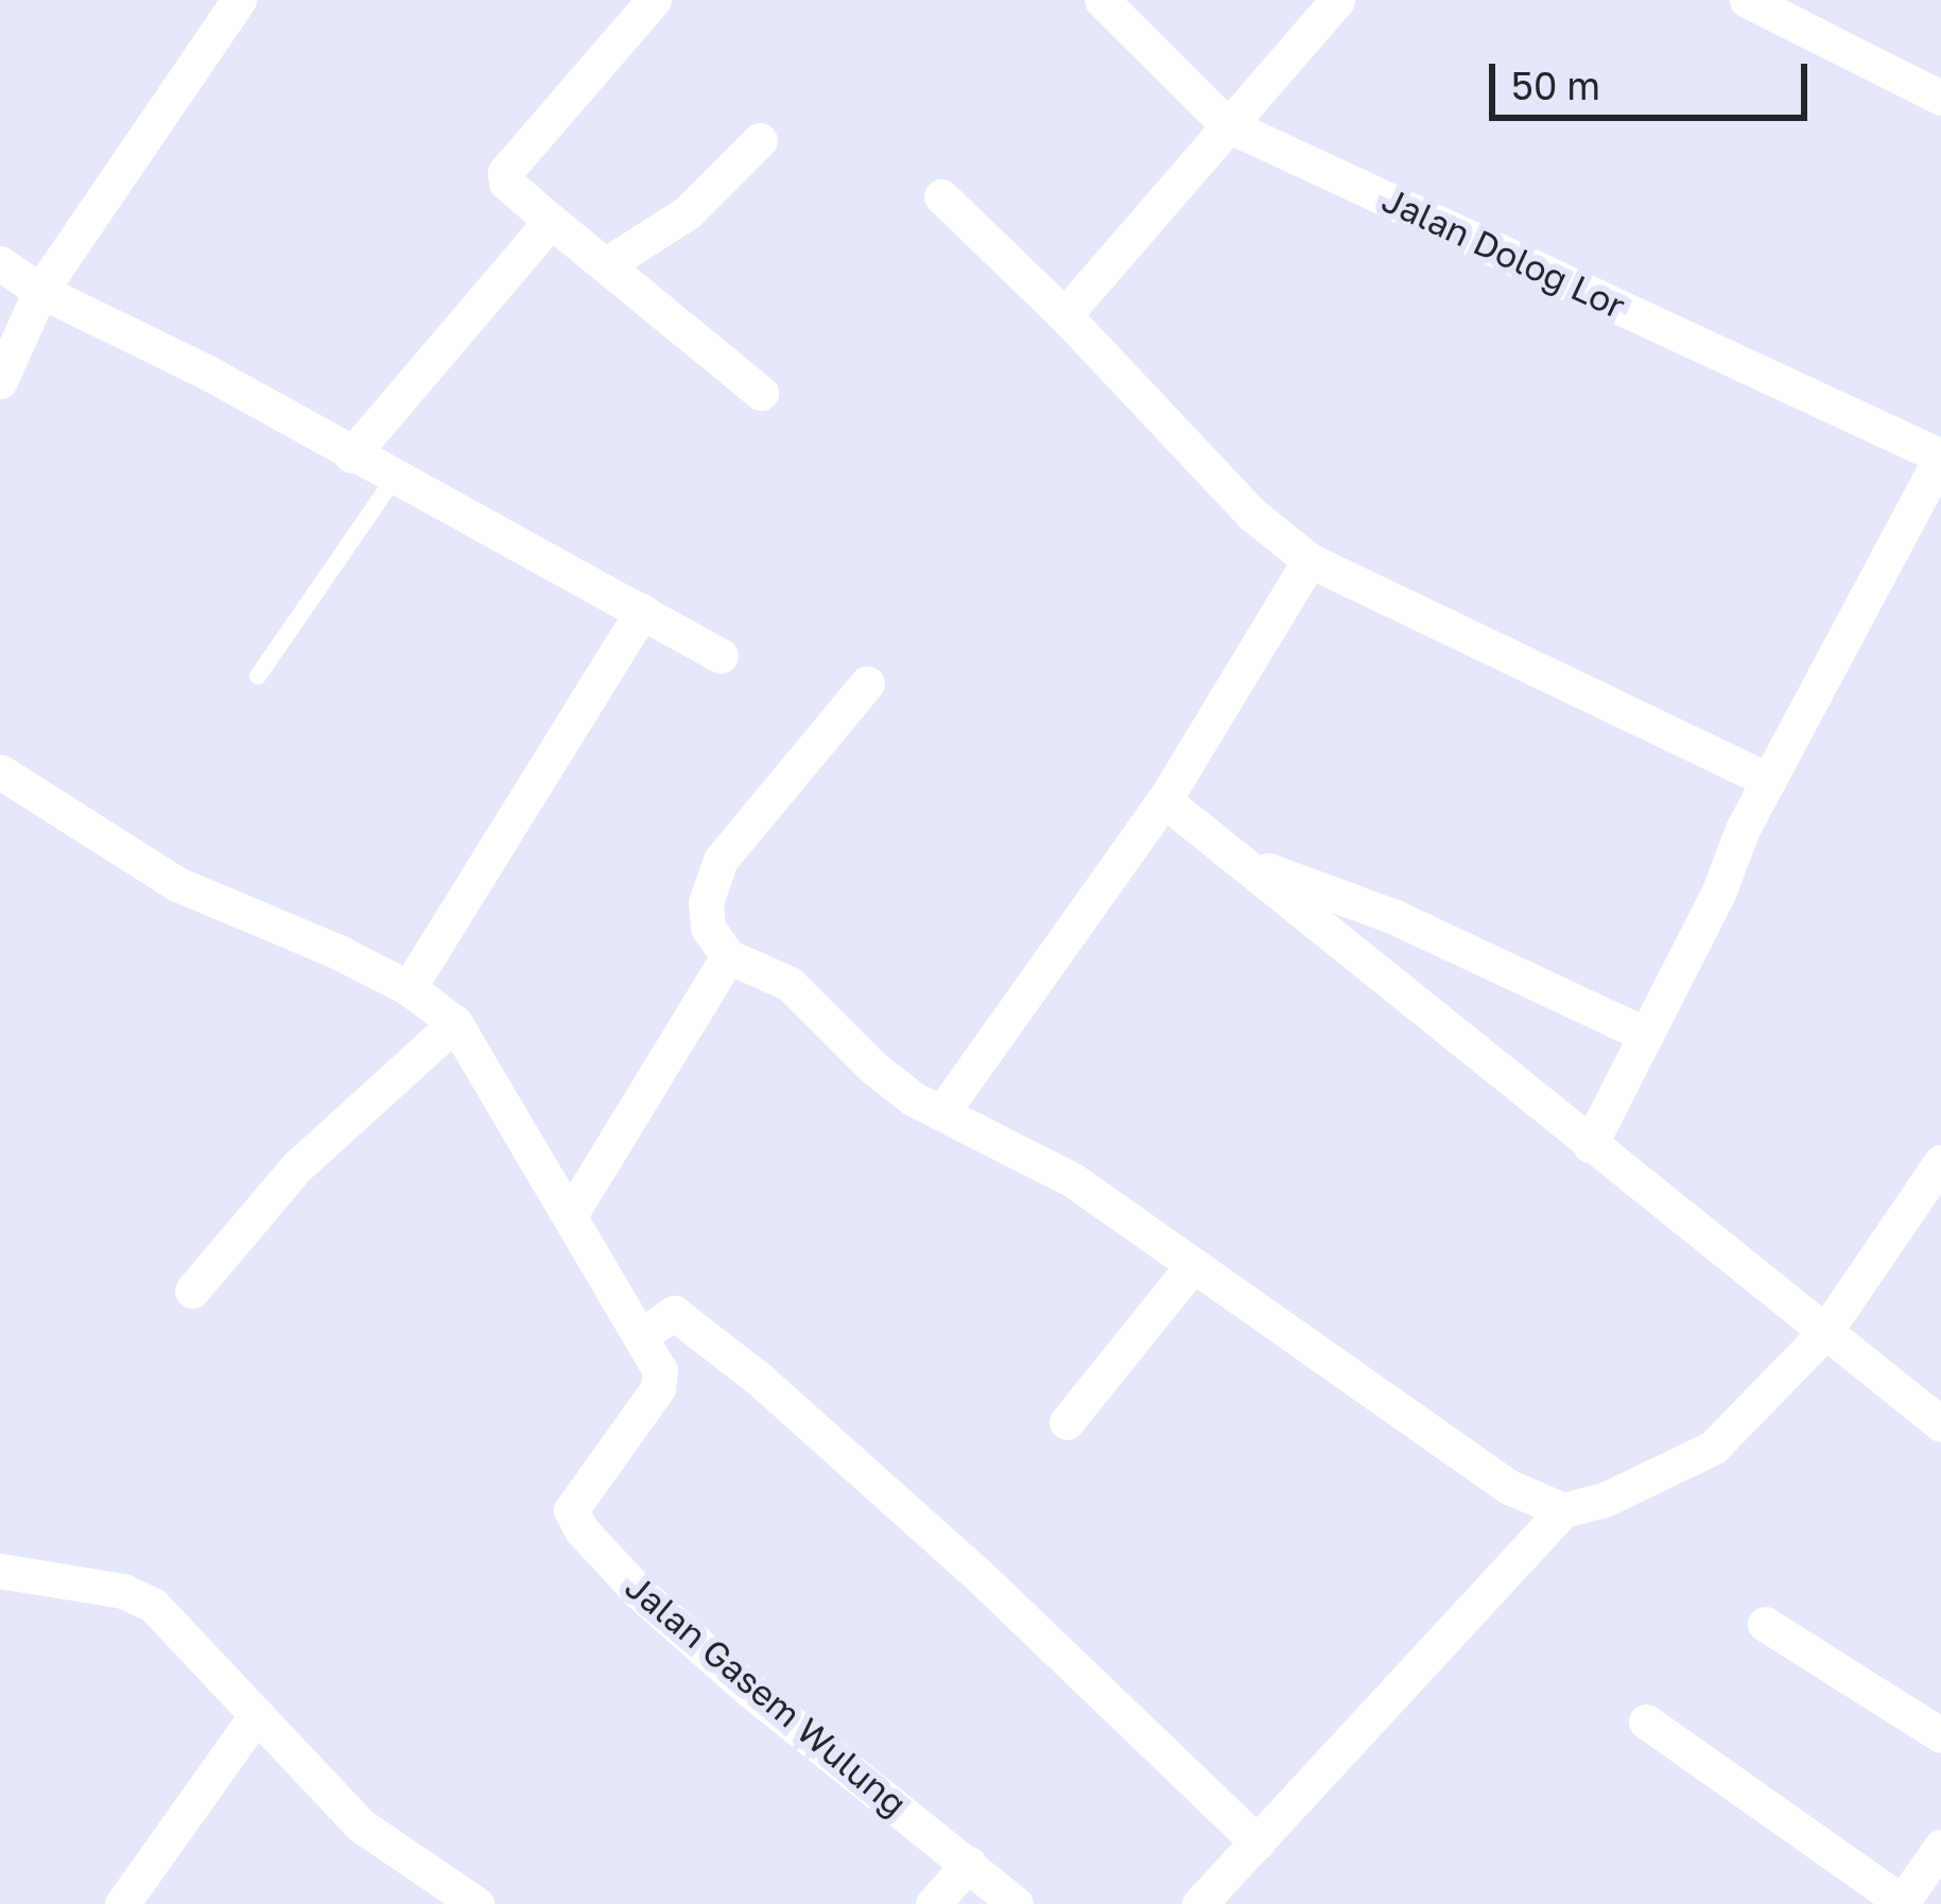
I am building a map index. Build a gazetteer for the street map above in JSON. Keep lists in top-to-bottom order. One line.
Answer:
{"streets":{"street":["Jalan Dolog Lor","Jalan Gasem Wulung"]},"scale_bar":"50 m"}
